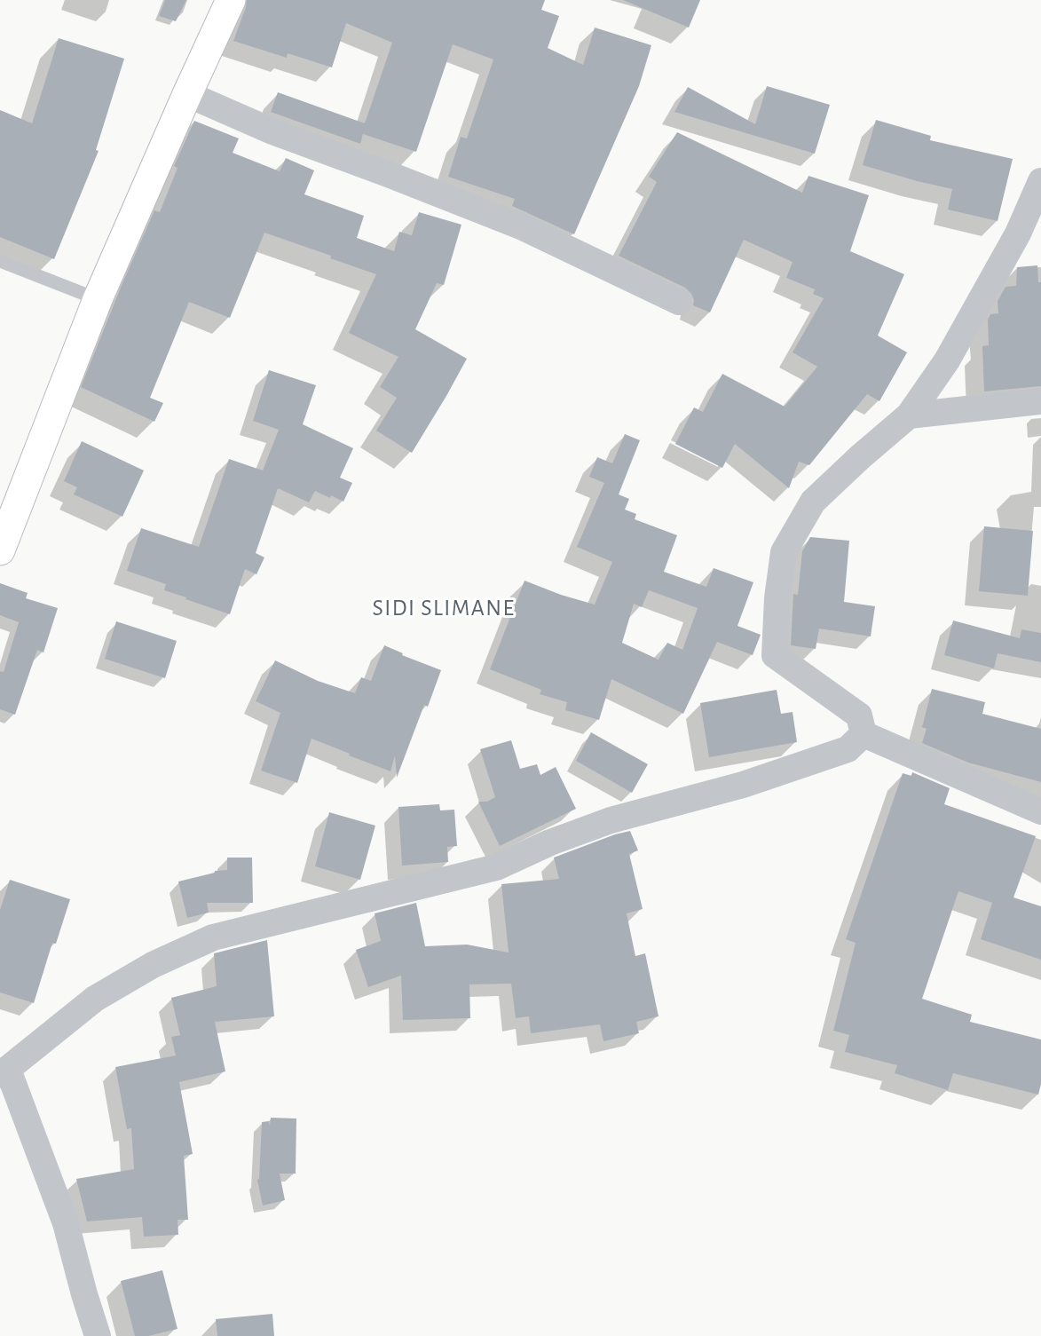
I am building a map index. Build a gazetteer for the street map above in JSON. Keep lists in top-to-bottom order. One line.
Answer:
{"districts":["SIDI SLIMANE"]}
